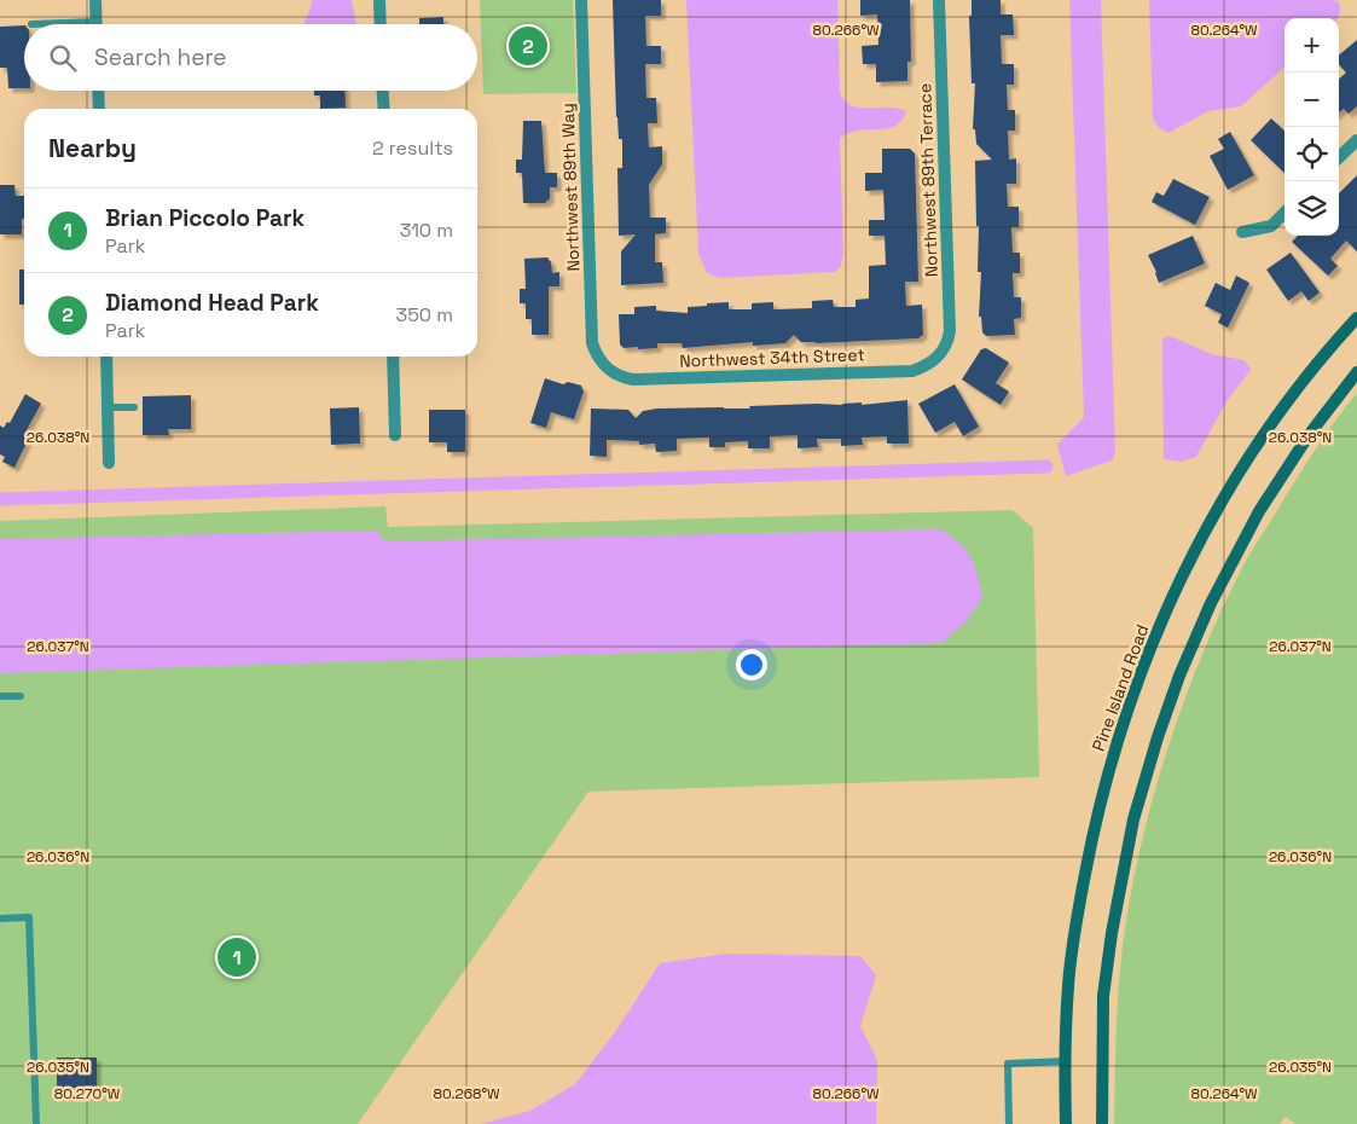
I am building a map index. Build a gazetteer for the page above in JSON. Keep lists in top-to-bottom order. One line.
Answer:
{"streets":{"main road":["Pine Island Road"],"street":["Northwest 89th Terrace","Northwest 89th Way","Northwest 34th Street"]},"crossings":[["Northwest 89th Terrace","Northwest 34th Street"],["Northwest 89th Way","Northwest 34th Street"]],"page":{"map_buttons":["+","−"],"pins":["2","1"],"search":"Search here","heading":["Nearby","2 results"],"list":[{"mark":"1","name":"Brian Piccolo Park","note":"Park","value":"310 m"},{"mark":"2","name":"Diamond Head Park","note":"Park","value":"350 m"}]},"coordinates":["80.266°W","80.264°W","26.038°N","26.037°N","26.036°N","26.035°N","80.270°W","80.268°W"]}
